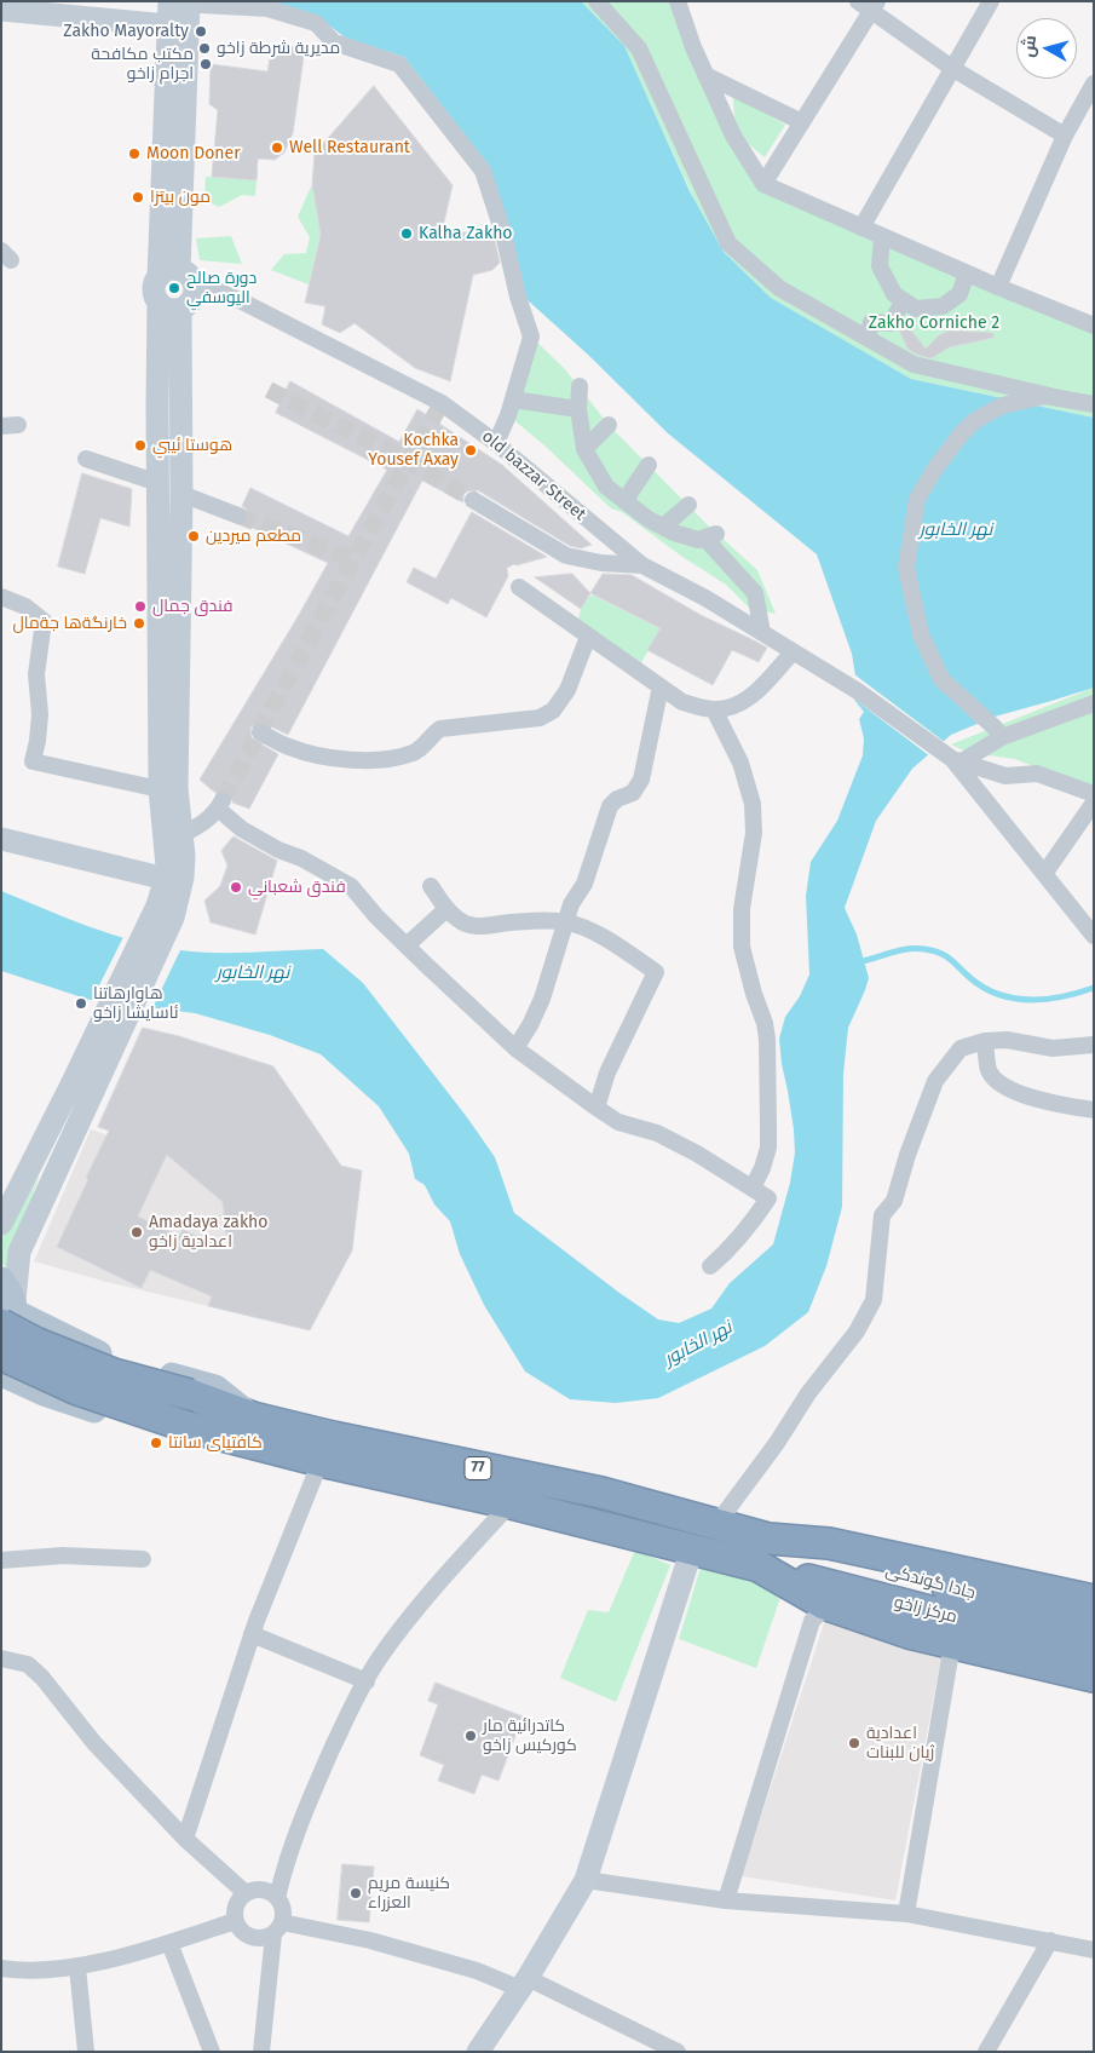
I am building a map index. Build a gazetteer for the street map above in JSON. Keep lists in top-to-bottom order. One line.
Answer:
{"streets":{"highway":["77","جادا گوندکی","مركز زاخو"],"street":["old bazzar Street"]},"crossings":[["77","جادا گوندکی"],["77","مركز زاخو"],["جادا گوندکی","مركز زاخو"]],"water":["نهر الخابور"],"parks":["Zakho Corniche 2"],"places":["Zakho Mayoralty","مديرية شرطة زاخو","مكتب مكافحة اجرام زاخو","Well Restaurant","Moon Doner","مون بيتزا","Kalha Zakho","دورة صالح اليوسفي","هوستا ئيبي","Kochka Yousef Axay","مطعم ميردين","فندق جمال","خارنگةها جةمال","فندق شعباني","هاوارهاتنا ئاسایشا زاخو","Amadaya zakho اعدادية زاخو","کافتیای سانتا","كاتدرائية مار كوركيس زاخو","اعدادية ژیان للبنات","كنيسة مريم العزراء"],"north":"left"}
